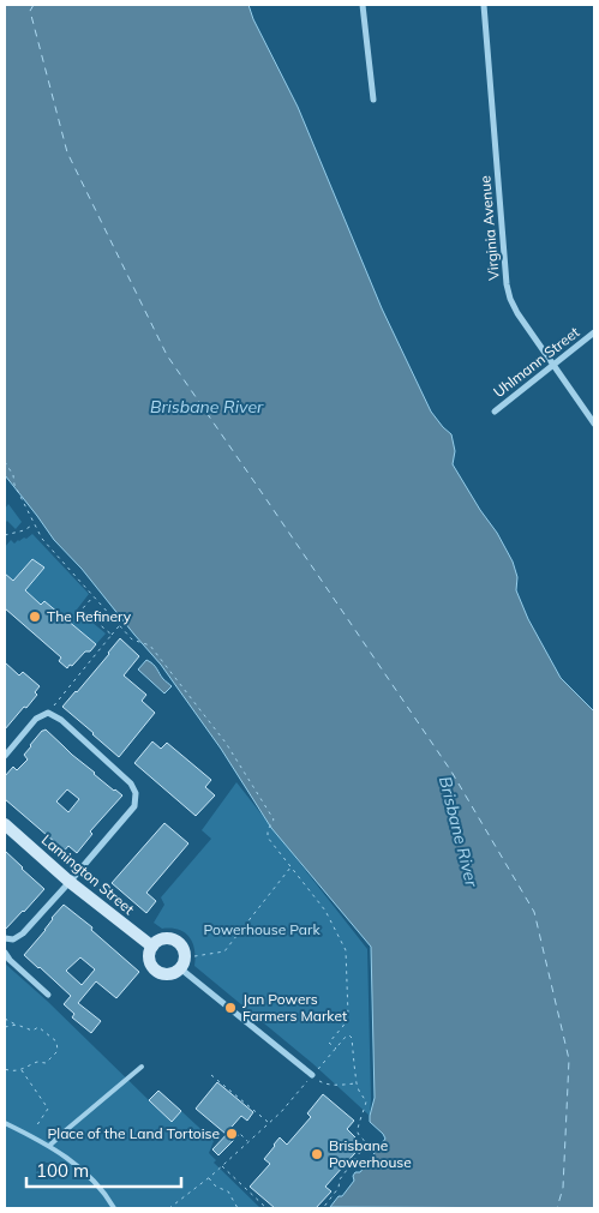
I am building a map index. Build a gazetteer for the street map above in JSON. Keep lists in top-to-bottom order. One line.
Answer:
{"streets":{"street":["Virginia Avenue","Uhlmann Street","Lamington Street"]},"crossings":[["Virginia Avenue","Uhlmann Street"]],"water":["Brisbane River"],"parks":["Powerhouse Park"],"places":["The Refinery","Jan Powers Farmers Market","Place of the Land Tortoise","Brisbane Powerhouse"],"scale_bar":"100 m"}
